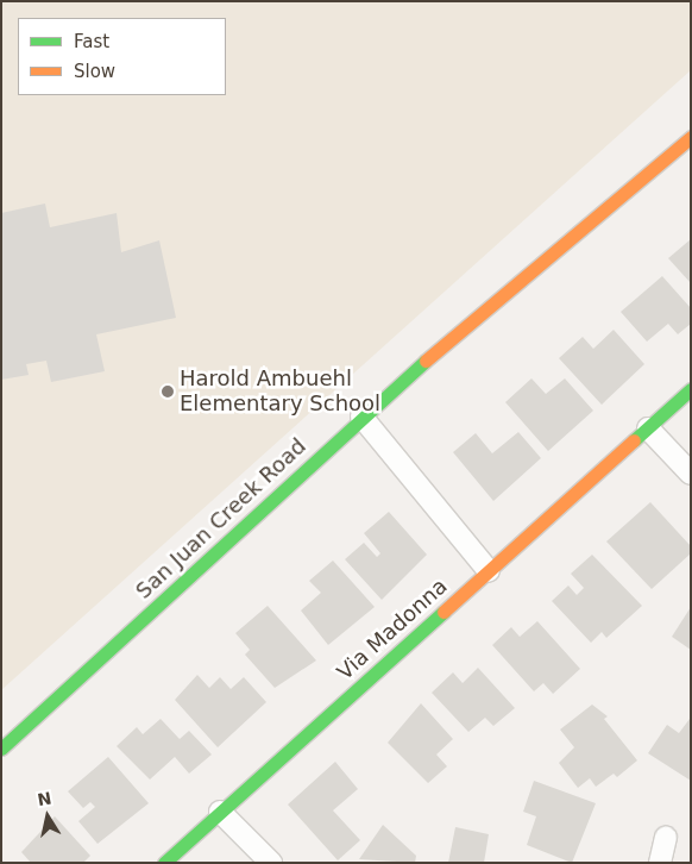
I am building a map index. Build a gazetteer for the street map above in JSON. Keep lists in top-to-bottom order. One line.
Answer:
{"streets":{"street":["San Juan Creek Road","Via Madonna"]},"places":["Harold Ambuehl Elementary School"],"legend":["Fast","Slow"],"north":"top"}
